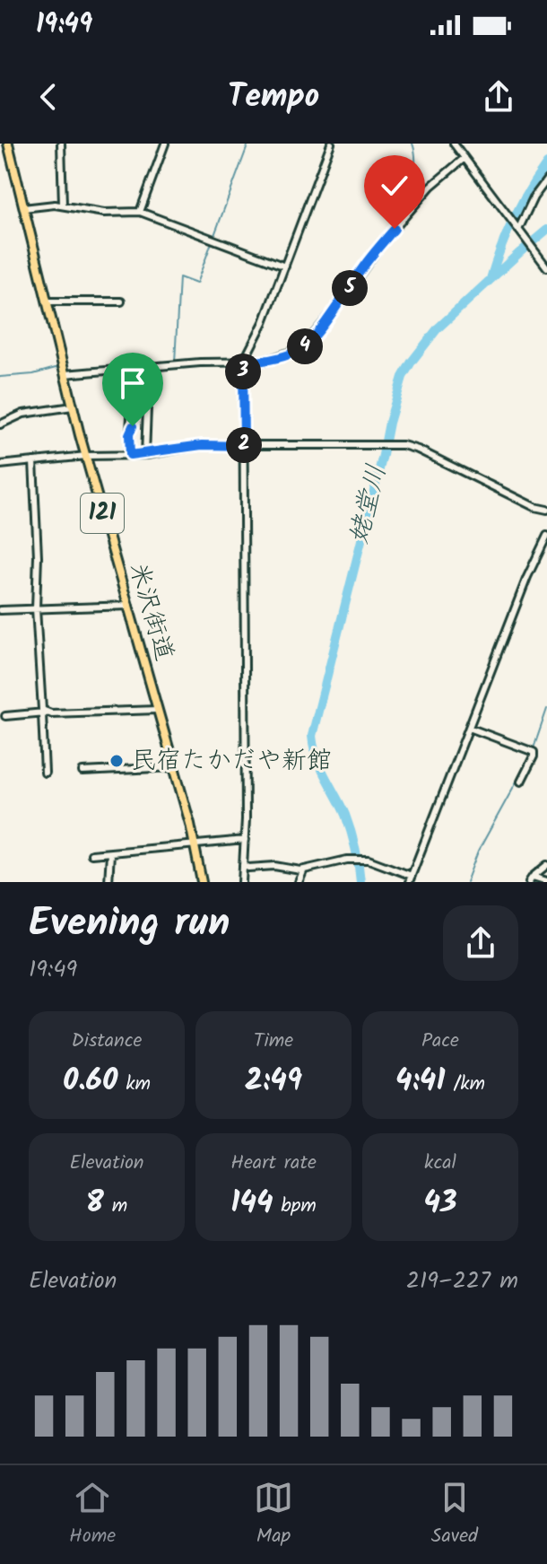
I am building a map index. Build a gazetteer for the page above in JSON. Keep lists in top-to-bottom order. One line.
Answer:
{"streets":{"highway":["121","米沢街道"]},"water":["姥堂川"],"places":["民宿たかだや新館"],"page":{"status":"19:49","header":"Tempo","pins":["5","4","3","2"],"heading":["Evening run","19:49"],"stats":[["Distance","0.60 km"],["Time","2:49"],["Pace","4:41 /km"],["Elevation","8 m"],["Heart rate","144 bpm"],["kcal","43"]],"chart":["Elevation","219–227 m"],"tabs":["Home","Map","Saved"]}}
